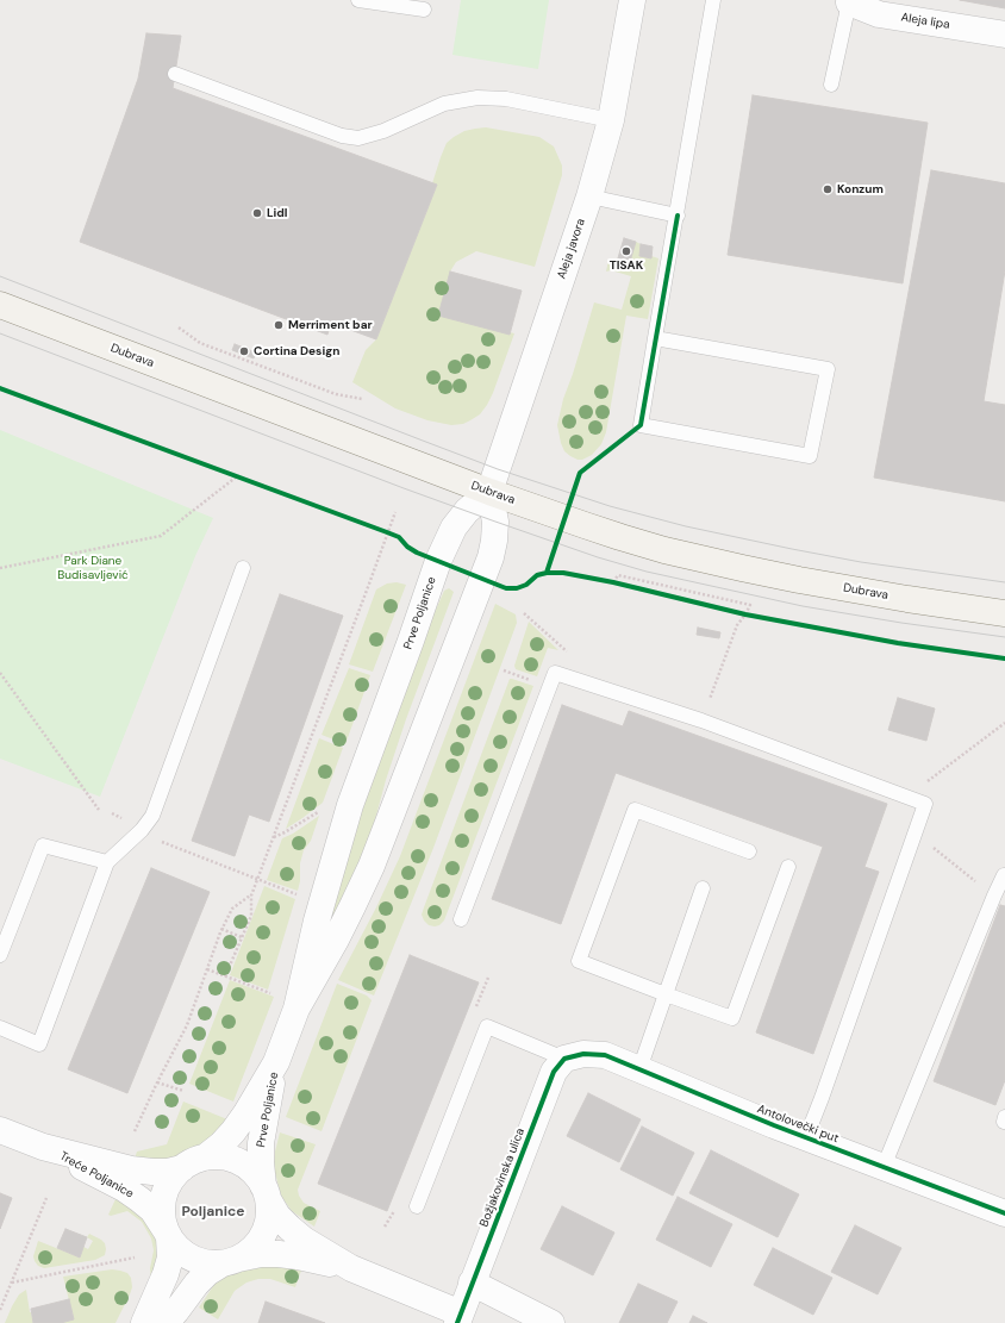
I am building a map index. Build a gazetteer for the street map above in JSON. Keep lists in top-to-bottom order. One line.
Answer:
{"streets":{"main road":["Dubrava"],"street":["Aleja lipa","Aleja javora","Prve Poljanice","Antolovečki put","Treće Poljanice","Božjakovinska ulica"]},"crossings":[["Aleja javora","Dubrava"],["Aleja javora","Prve Poljanice"],["Dubrava","Prve Poljanice"],["Prve Poljanice","Treće Poljanice"],["Antolovečki put","Božjakovinska ulica"]],"districts":["Poljanice"],"parks":["Park Diane Budisavljević"],"places":["Konzum","Lidl","TISAK","Merriment bar","Cortina Design"]}
